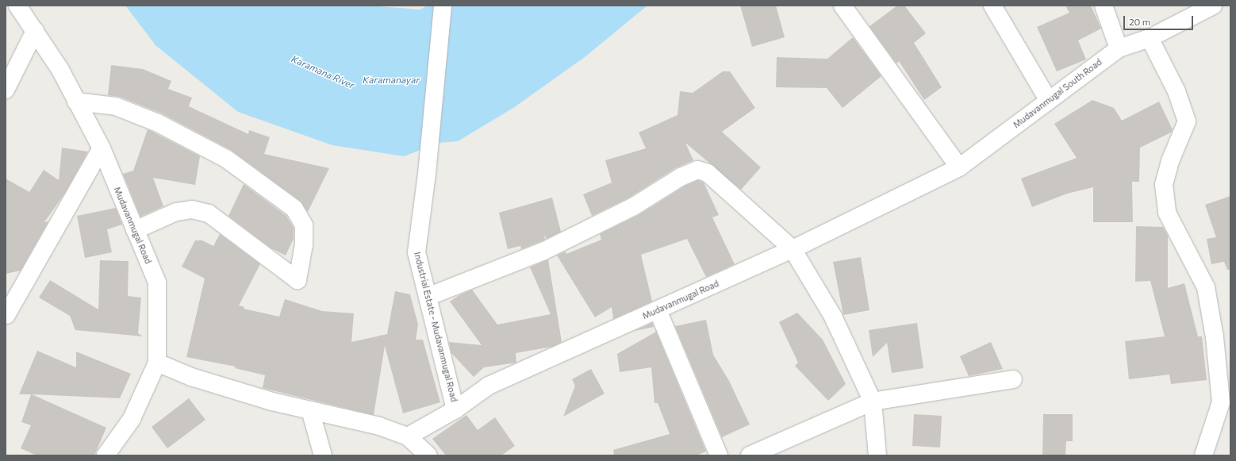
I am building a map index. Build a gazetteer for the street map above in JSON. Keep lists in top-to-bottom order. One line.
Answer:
{"streets":{"street":["Mudavanmugal South Road","Mudavanmugal Road","Industrial Estate - Mudavanmugal Road"]},"crossings":[["Mudavanmugal South Road","Mudavanmugal Road"],["Mudavanmugal Road","Industrial Estate - Mudavanmugal Road"]],"water":["Karamana River","Karamanayar"],"scale_bar":"20 m"}
